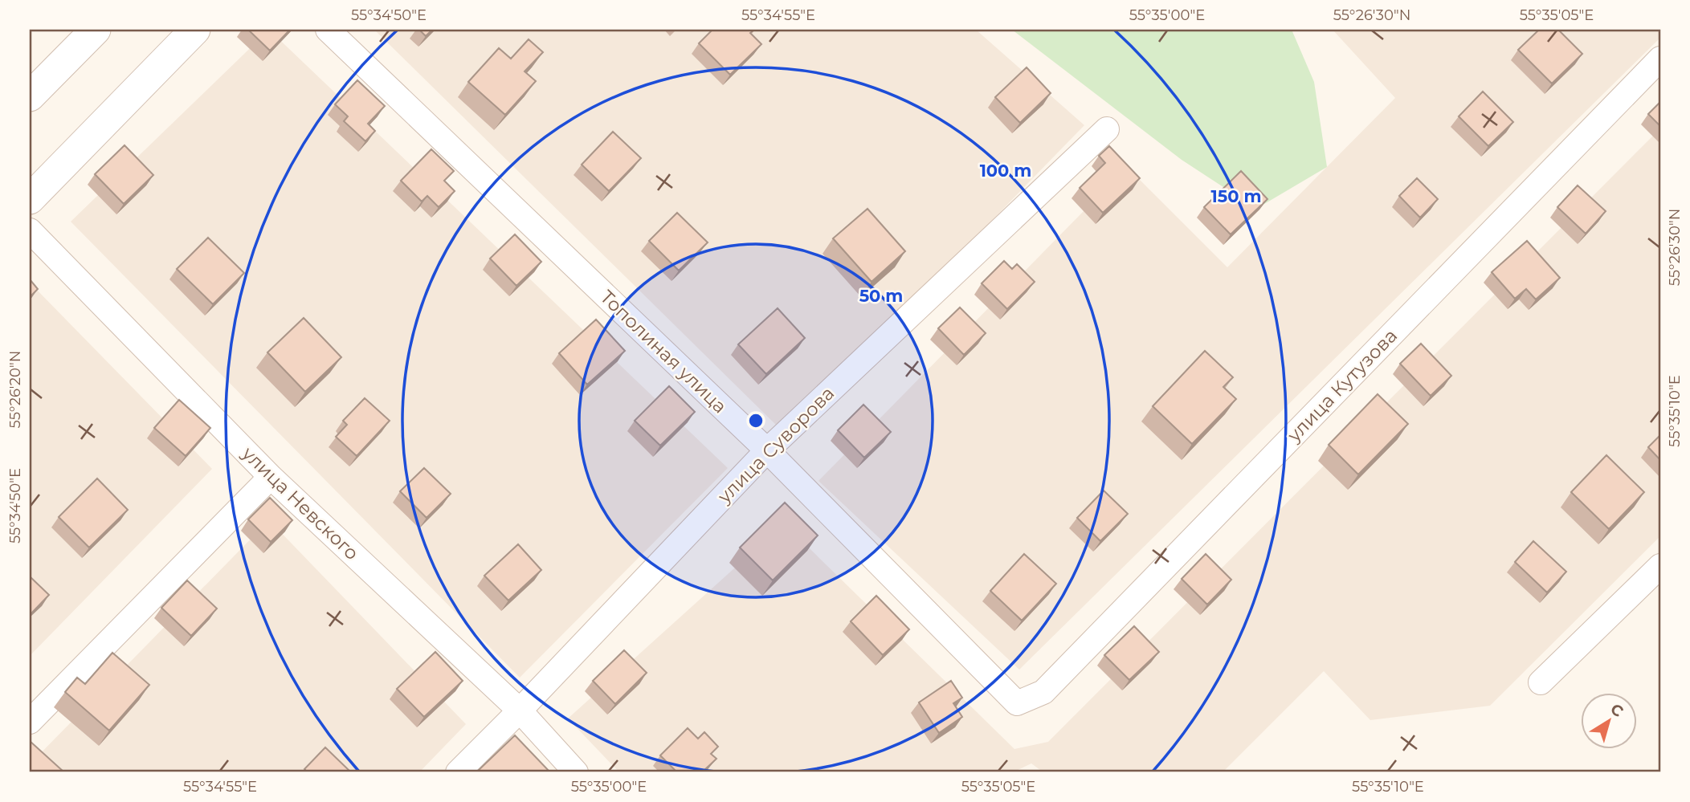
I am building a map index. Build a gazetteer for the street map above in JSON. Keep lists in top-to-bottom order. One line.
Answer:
{"streets":{"street":["Тополиная улица","улица Кутузова","улица Суворова","улица Невского"]},"crossings":[["Тополиная улица","улица Кутузова"],["Тополиная улица","улица Суворова"],["улица Суворова","улица Невского"]],"north":"top right","coordinates":["55°34'50\"E","55°34'55\"E","55°35'00\"E","55°26'30\"N","55°35'05\"E","55°26'20\"N","55°35'10\"E"],"rings":["100 m","150 m","50 m"]}
